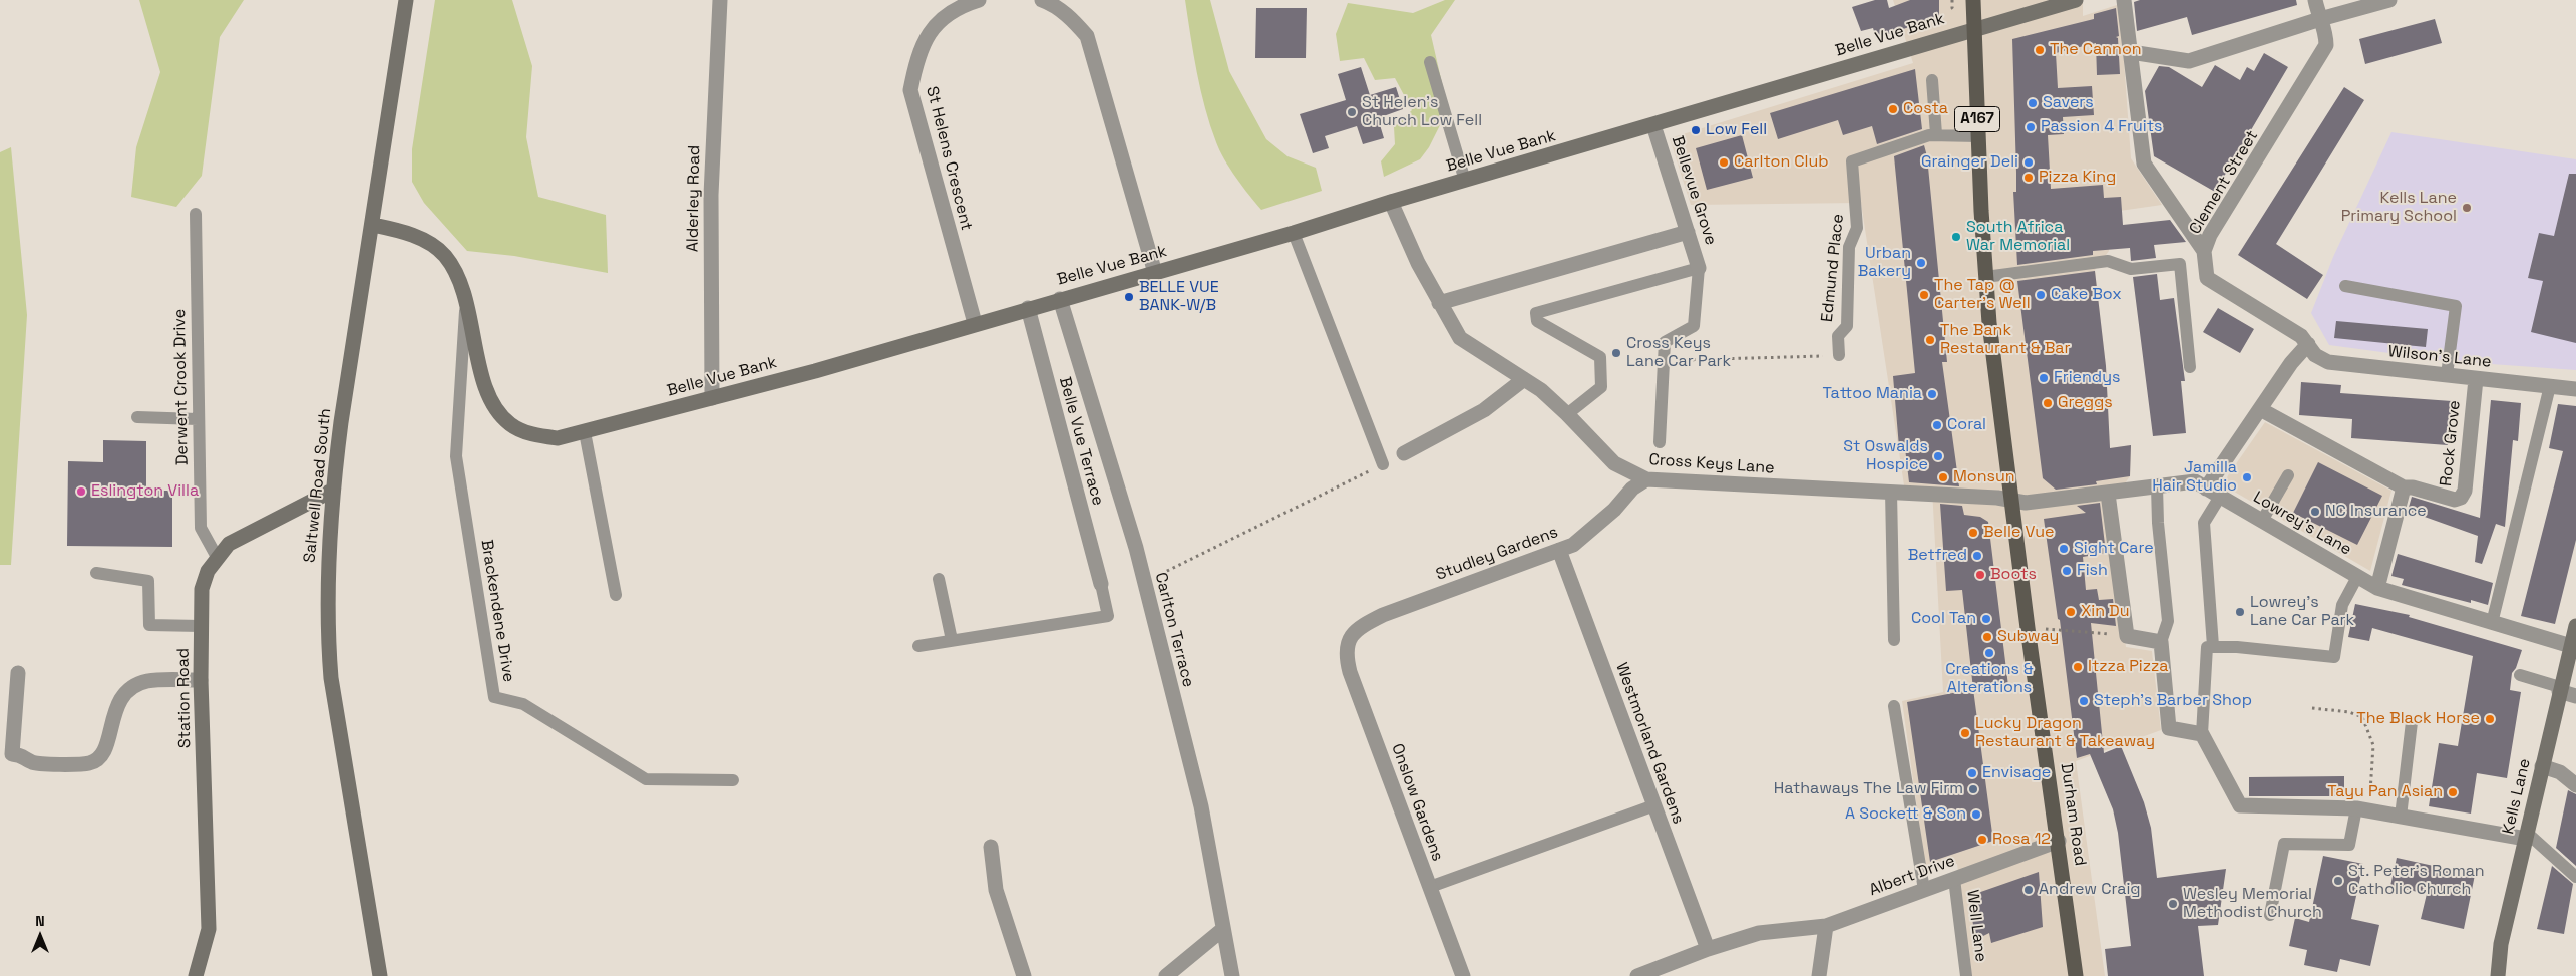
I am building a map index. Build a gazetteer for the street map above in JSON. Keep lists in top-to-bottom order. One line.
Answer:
{"streets":{"main road":["A167","Durham Road"],"street":["Belle Vue Bank","St Helens Crescent","Clement Street","Bellevue Grove","Alderley Road","Wilson's Lane","Belle Vue Terrace","Rock Grove","Cross Keys Lane","Saltwell Road South","Lowrey's Lane","Studley Gardens","Carlton Terrace","Station Road","Westmorland Gardens","Kells Lane","Onslow Gardens","Albert Drive"],"lane":["Edmund Place","Derwent Crook Drive","Brackendene Drive","Well Lane"]},"crossings":[["Belle Vue Bank","St Helens Crescent"],["Belle Vue Bank","Bellevue Grove"],["Belle Vue Bank","Alderley Road"],["Belle Vue Bank","Belle Vue Terrace"],["Belle Vue Bank","Cross Keys Lane"],["Belle Vue Bank","Saltwell Road South"],["Belle Vue Bank","Brackendene Drive"],["Belle Vue Bank","Carlton Terrace"],["Belle Vue Bank","Durham Road"],["Clement Street","Wilson's Lane"],["Edmund Place","Durham Road"],["Wilson's Lane","Rock Grove"],["Derwent Crook Drive","Station Road"],["Cross Keys Lane","Lowrey's Lane"],["Cross Keys Lane","Studley Gardens"],["Cross Keys Lane","Durham Road"],["Saltwell Road South","Station Road"],["Lowrey's Lane","Kells Lane"],["Lowrey's Lane","Durham Road"],["Studley Gardens","Westmorland Gardens"],["Studley Gardens","Onslow Gardens"],["Westmorland Gardens","Albert Drive"],["Durham Road","Albert Drive"],["Albert Drive","Well Lane"]],"places":["The Cannon","Savers","Costa","St Helen's Church Low Fell","Passion 4 Fruits","Low Fell","Carlton Club","Grainger Deli","Pizza King","Kells Lane Primary School","South Africa War Memorial","Urban Bakery","The Tap @ Carter's Well","Cake Box","BELLE VUE BANK-W/B","The Bank Restaurant & Bar","Cross Keys Lane Car Park","Friendys","Tattoo Mania","Greggs","Coral","St Oswalds Hospice","Monsun","Jamilla Hair Studio","Eslington Villa","NC Insurance","Belle Vue","Sight Care","Betfred","Fish","Boots","Xin Du","Lowrey's Lane Car Park","Cool Tan","Subway","Creations & Alterations","Itzza Pizza","Steph's Barber Shop","The Black Horse","Lucky Dragon Restaurant & Takeaway","Envisage","Hathaways The Law Firm","Tayu Pan Asian","A Sockett & Son","Rosa 12","St. Peter's Roman Catholic Church","Andrew Craig","Wesley Memorial Methodist Church"],"north":"top"}
